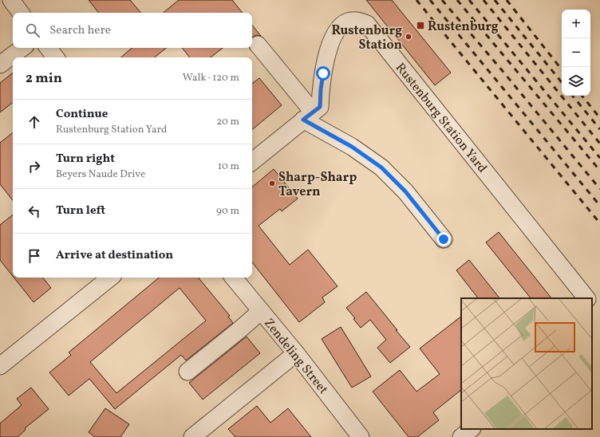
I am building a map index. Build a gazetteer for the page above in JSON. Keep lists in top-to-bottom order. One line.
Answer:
{"streets":{"street":["Rustenburg Station Yard","Zendeling Street"]},"places":{"transit":["Rustenburg"],"other":["Rustenburg Station","Sharp-Sharp Tavern"]},"page":{"map_buttons":["+","−"],"search":"Search here","heading":["2 min","Walk · 120 m"],"list":[["Continue","Rustenburg Station Yard","20 m"],["Turn right","Beyers Naude Drive","10 m"],["Turn left","90 m"],"Arrive at destination"]}}
